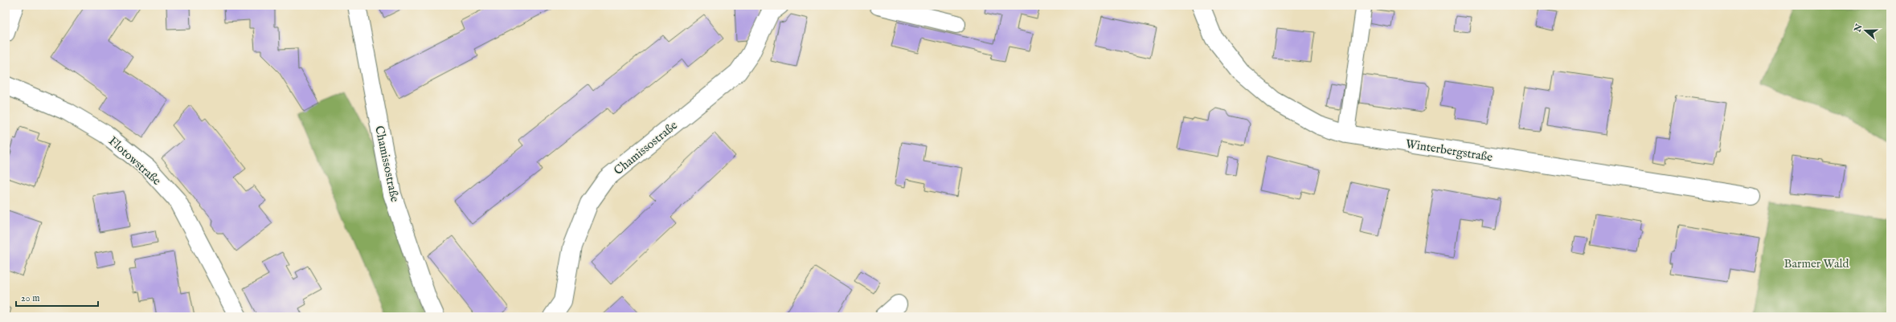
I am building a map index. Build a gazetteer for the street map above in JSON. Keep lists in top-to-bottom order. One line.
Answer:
{"streets":{"street":["Chamissostraße","Winterbergstraße","Flotowstraße"]},"parks":["Barmer Wald"],"scale_bar":"20 m","north":"left"}
